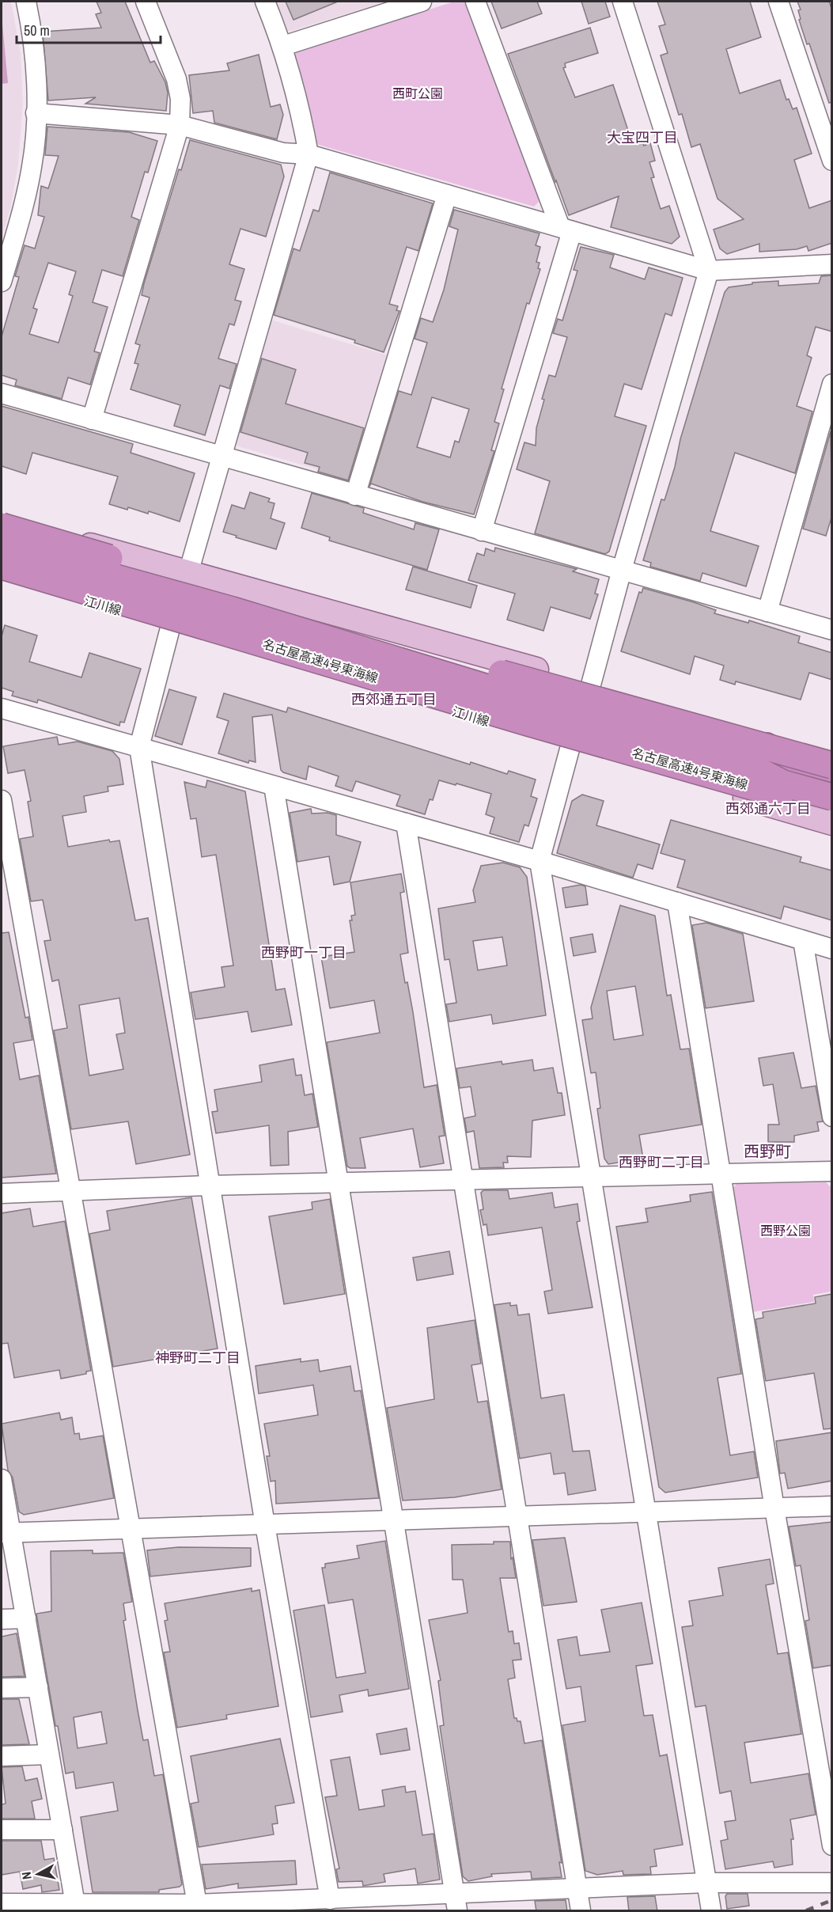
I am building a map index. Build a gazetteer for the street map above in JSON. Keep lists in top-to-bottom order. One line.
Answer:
{"streets":{"highway":["名古屋高速4号東海線"],"main road":["江川線"]},"districts":["大宝四丁目","西郊通五丁目","西郊通六丁目","西野町一丁目","西野町","西野町二丁目","神野町二丁目"],"parks":["西町公園","西野公園"],"scale_bar":"50 m","north":"left"}
